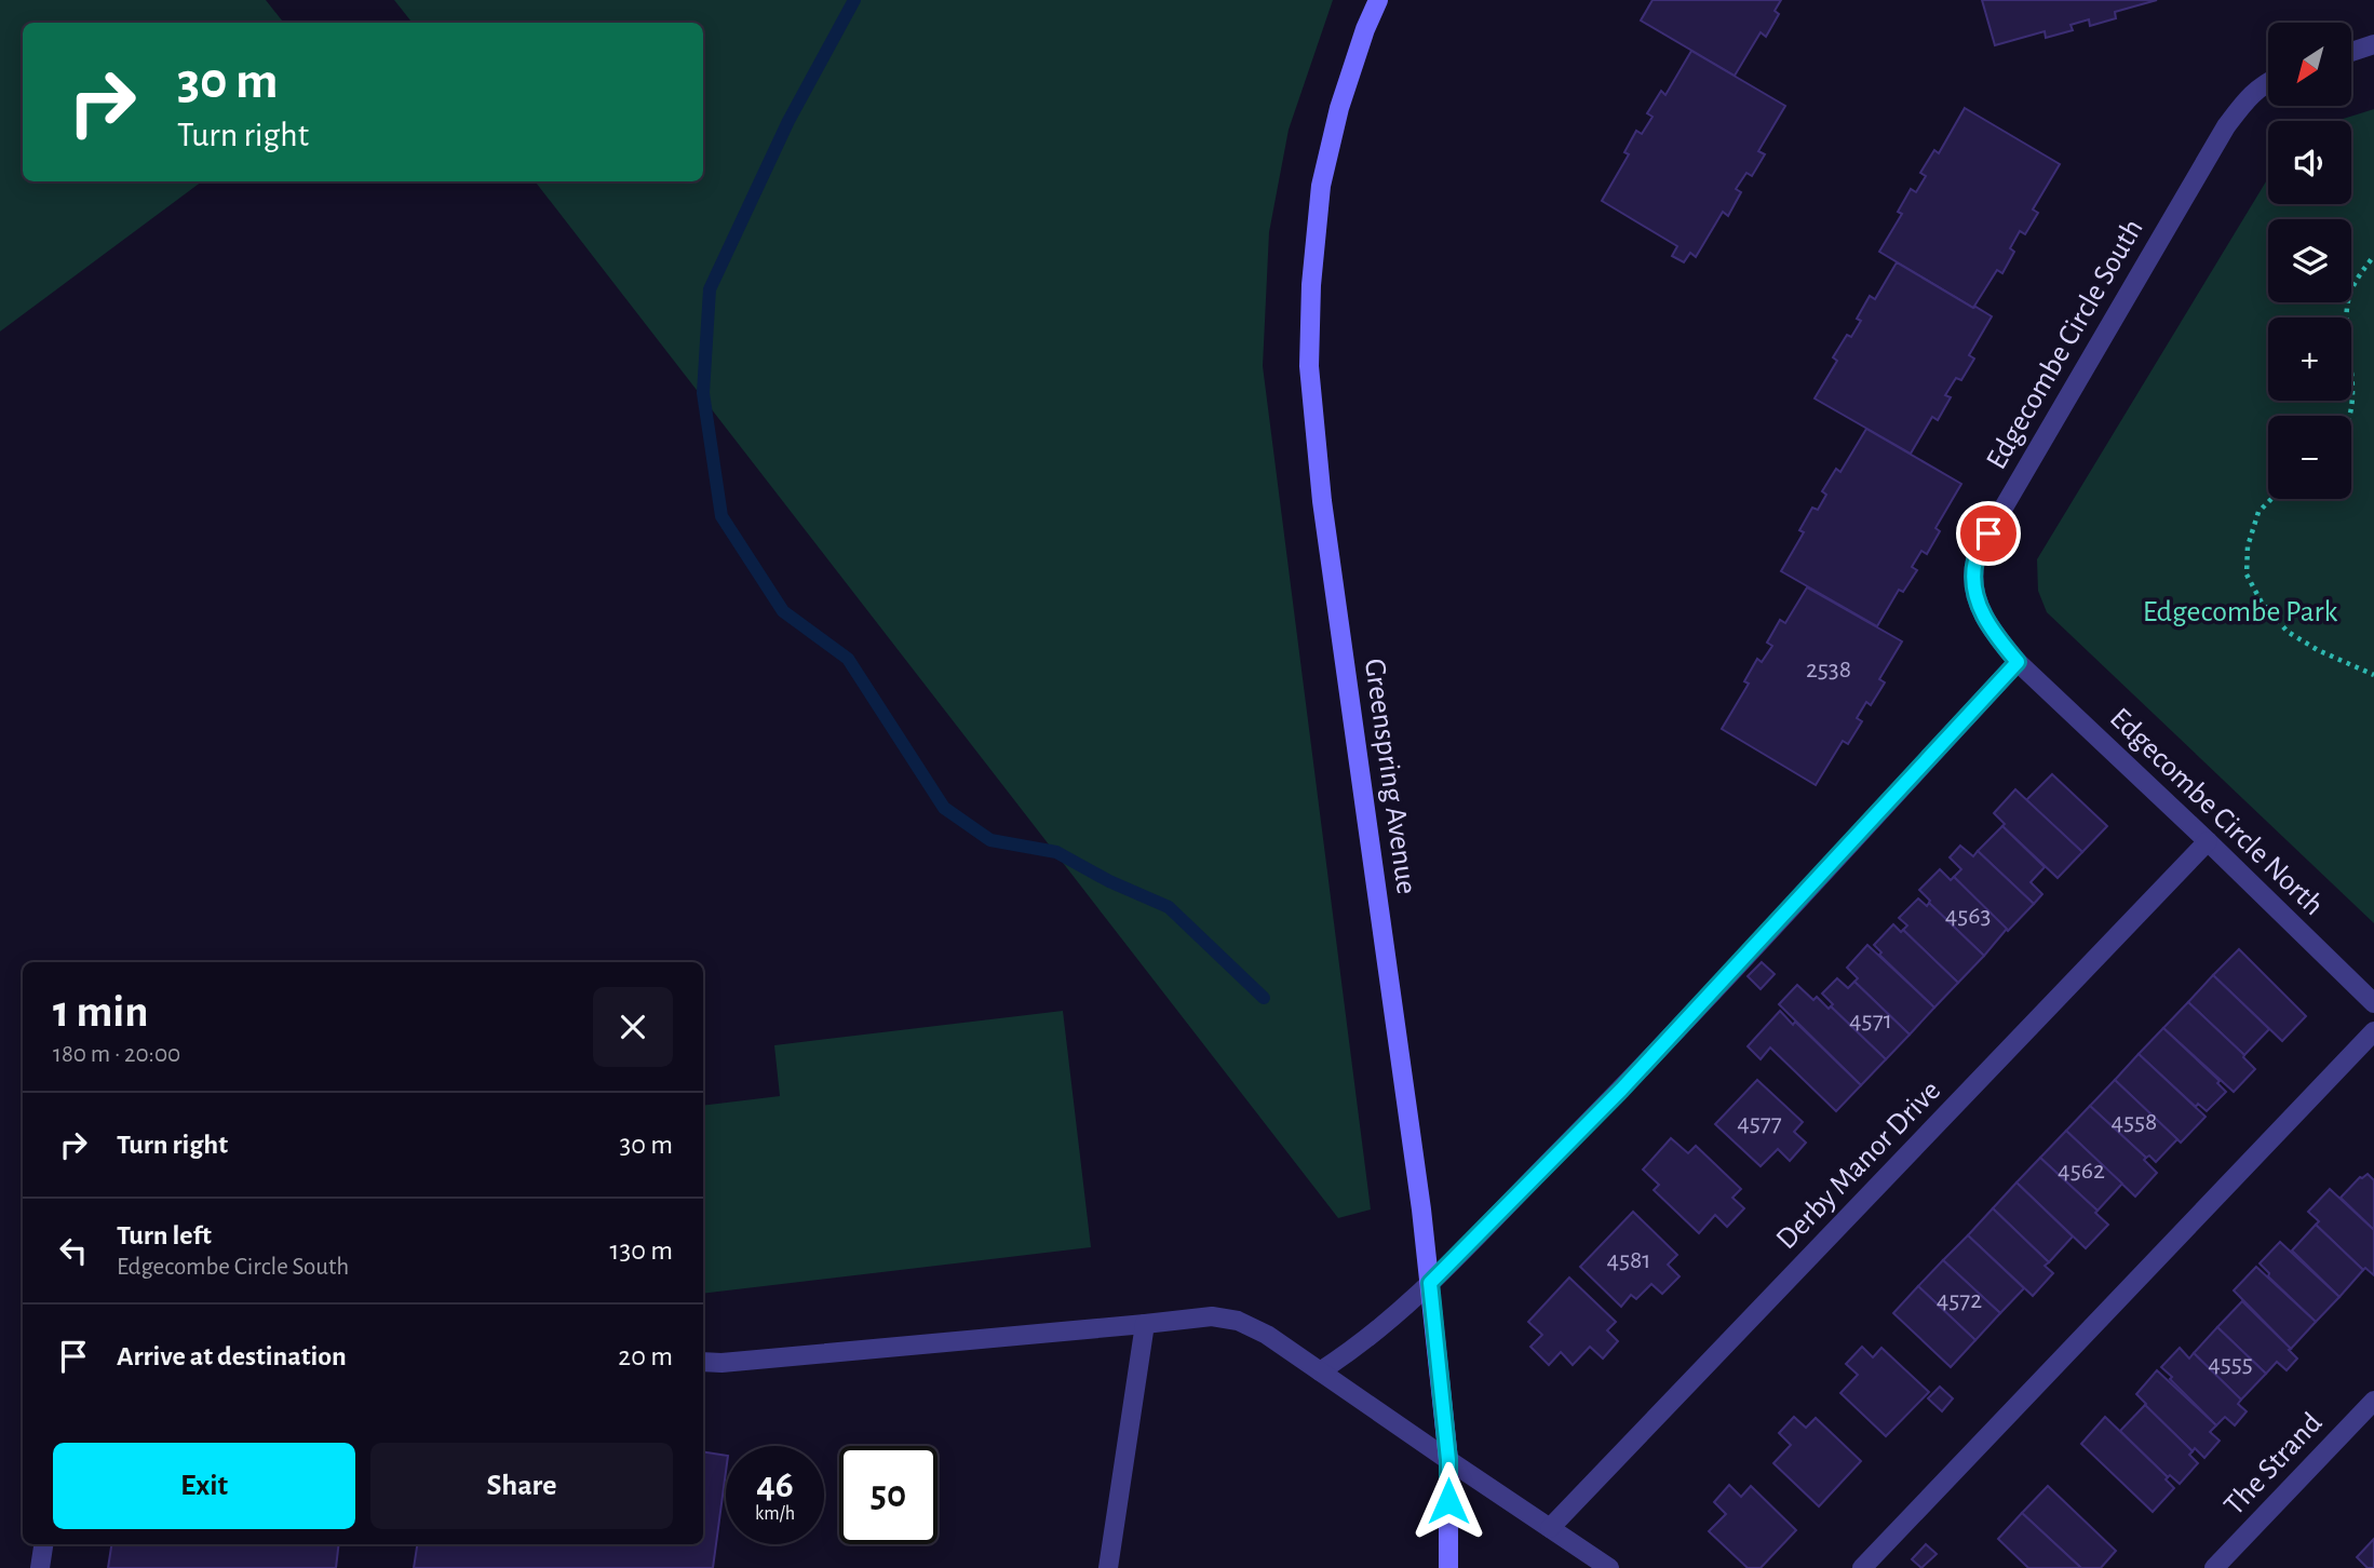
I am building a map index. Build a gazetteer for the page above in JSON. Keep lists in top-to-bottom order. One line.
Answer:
{"streets":{"main road":["Greenspring Avenue"],"street":["Edgecombe Circle South","Edgecombe Circle North","Derby Manor Drive","The Strand"]},"crossings":[["Edgecombe Circle South","Edgecombe Circle North"],["Edgecombe Circle North","Derby Manor Drive"]],"parks":["Edgecombe Park"],"house_numbers":["2538","4563","4571","4558","4577","4562","4581","4572","4555"],"north":"bottom left","page":{"map_buttons":["+","−"],"turn":["30 m","Turn right"],"heading":["1 min","180 m · 20:00"],"list":[{"name":"Turn right","value":"30 m"},{"name":"Turn left","note":"Edgecombe Circle South","value":"130 m"},{"name":"Arrive at destination","value":"20 m"}],"buttons":["Exit","Share"],"speed":"46 km/h","limit":"50"}}
